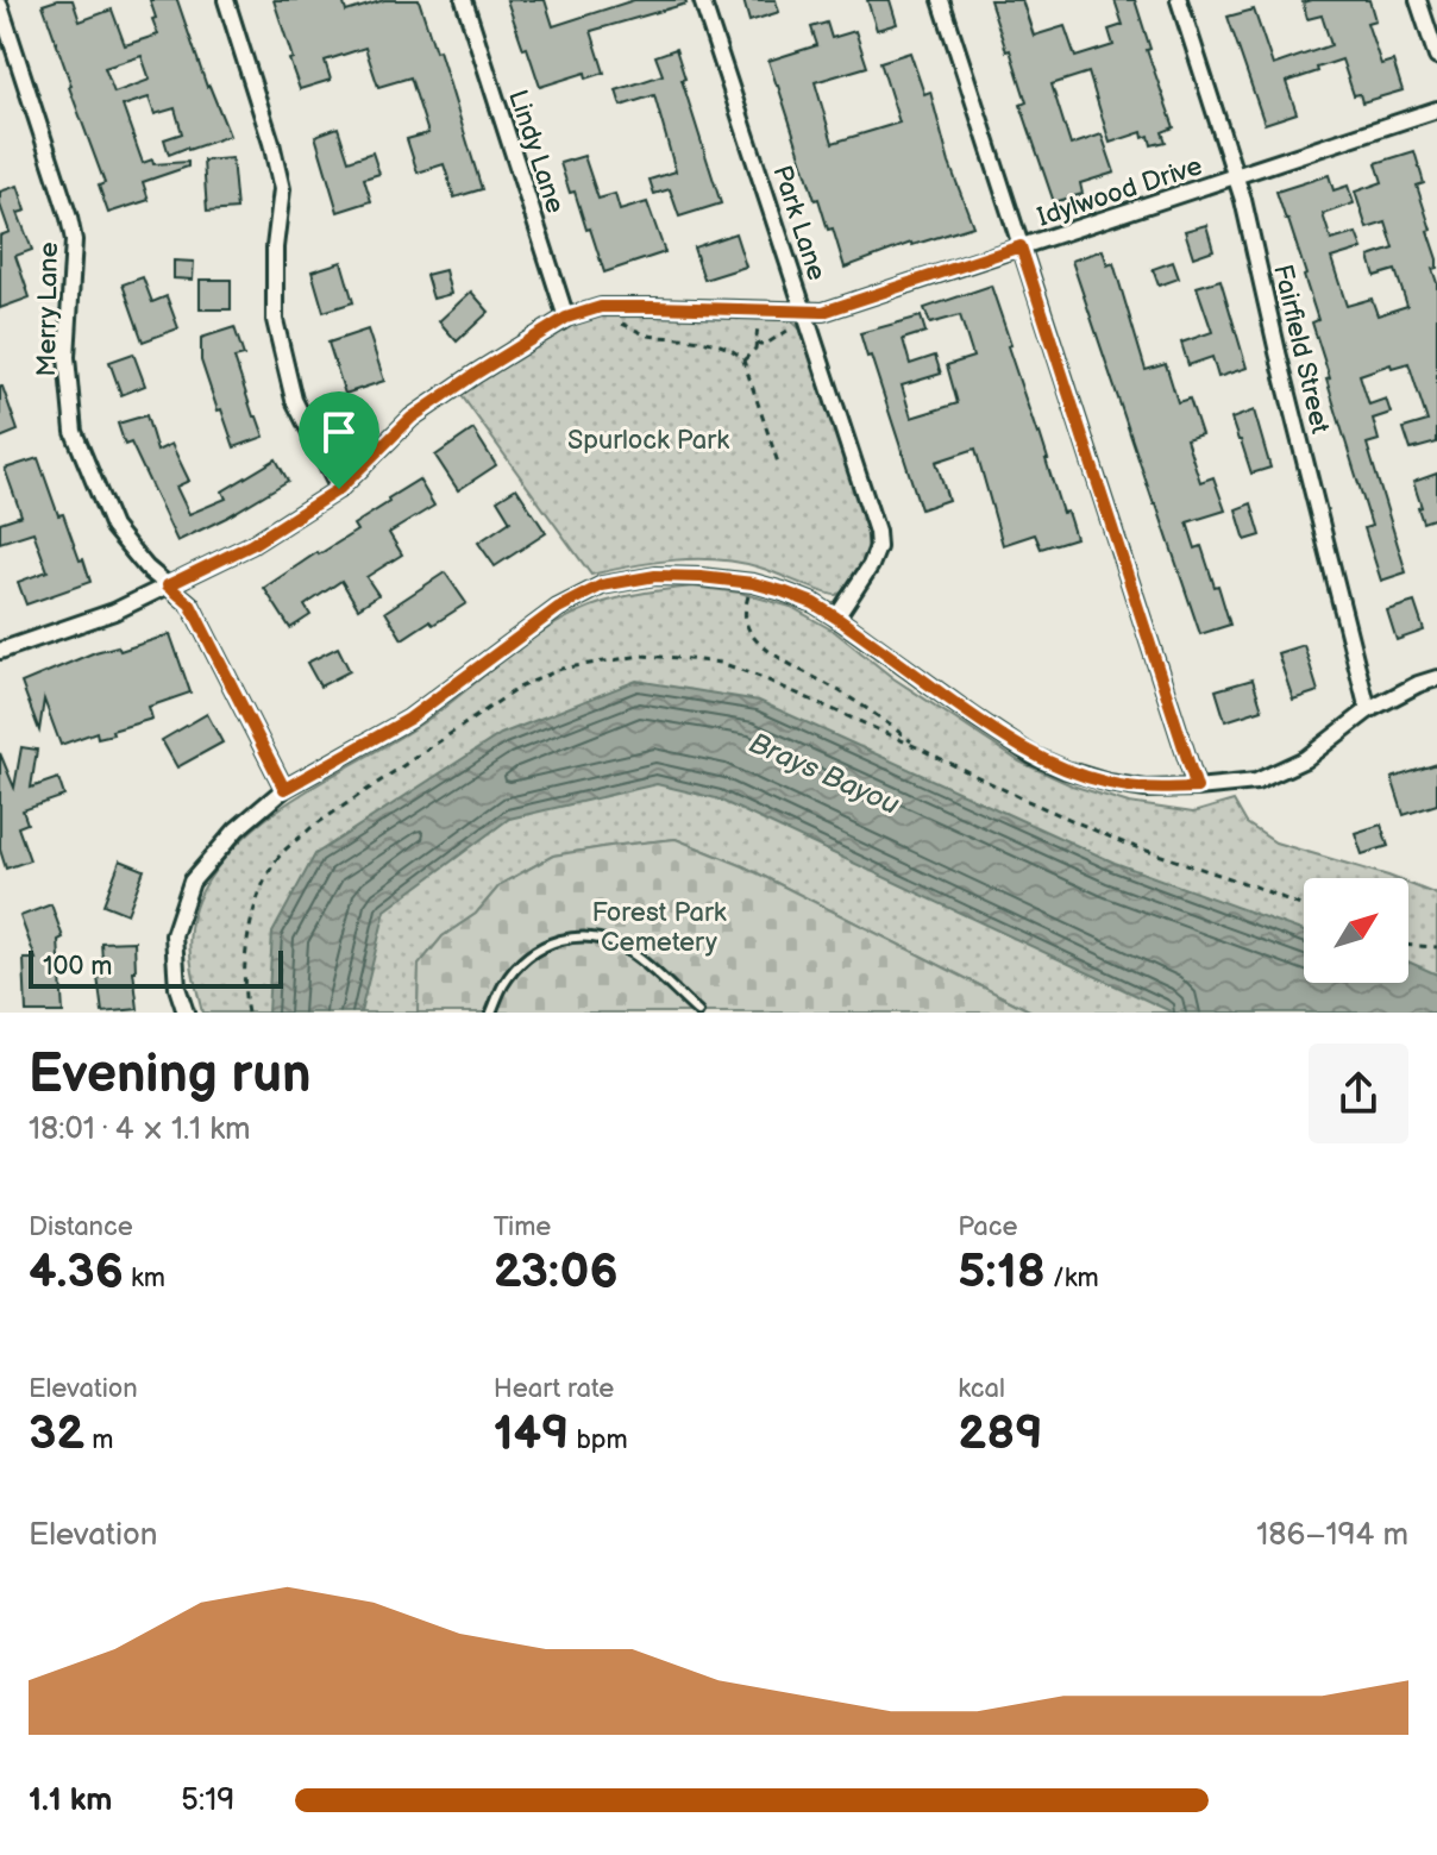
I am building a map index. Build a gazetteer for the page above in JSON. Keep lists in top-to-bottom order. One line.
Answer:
{"streets":{"street":["Lindy Lane","Idylwood Drive","Park Lane","Merry Lane","Fairfield Street"]},"crossings":[["Lindy Lane","Idylwood Drive"],["Idylwood Drive","Park Lane"],["Idylwood Drive","Merry Lane"],["Idylwood Drive","Fairfield Street"]],"water":["Brays Bayou"],"parks":["Spurlock Park","Forest Park Cemetery"],"scale_bar":"100 m","north":"top right","page":{"scale":"100 m","heading":["Evening run","18:01 · 4 × 1.1 km"],"stats":[["Distance","4.36 km"],["Time","23:06"],["Pace","5:18 /km"],["Elevation","32 m"],["Heart rate","149 bpm"],["kcal","289"]],"chart":["Elevation","186–194 m"],"list":[{"name":"1.1 km","note":"5:19"}]}}
